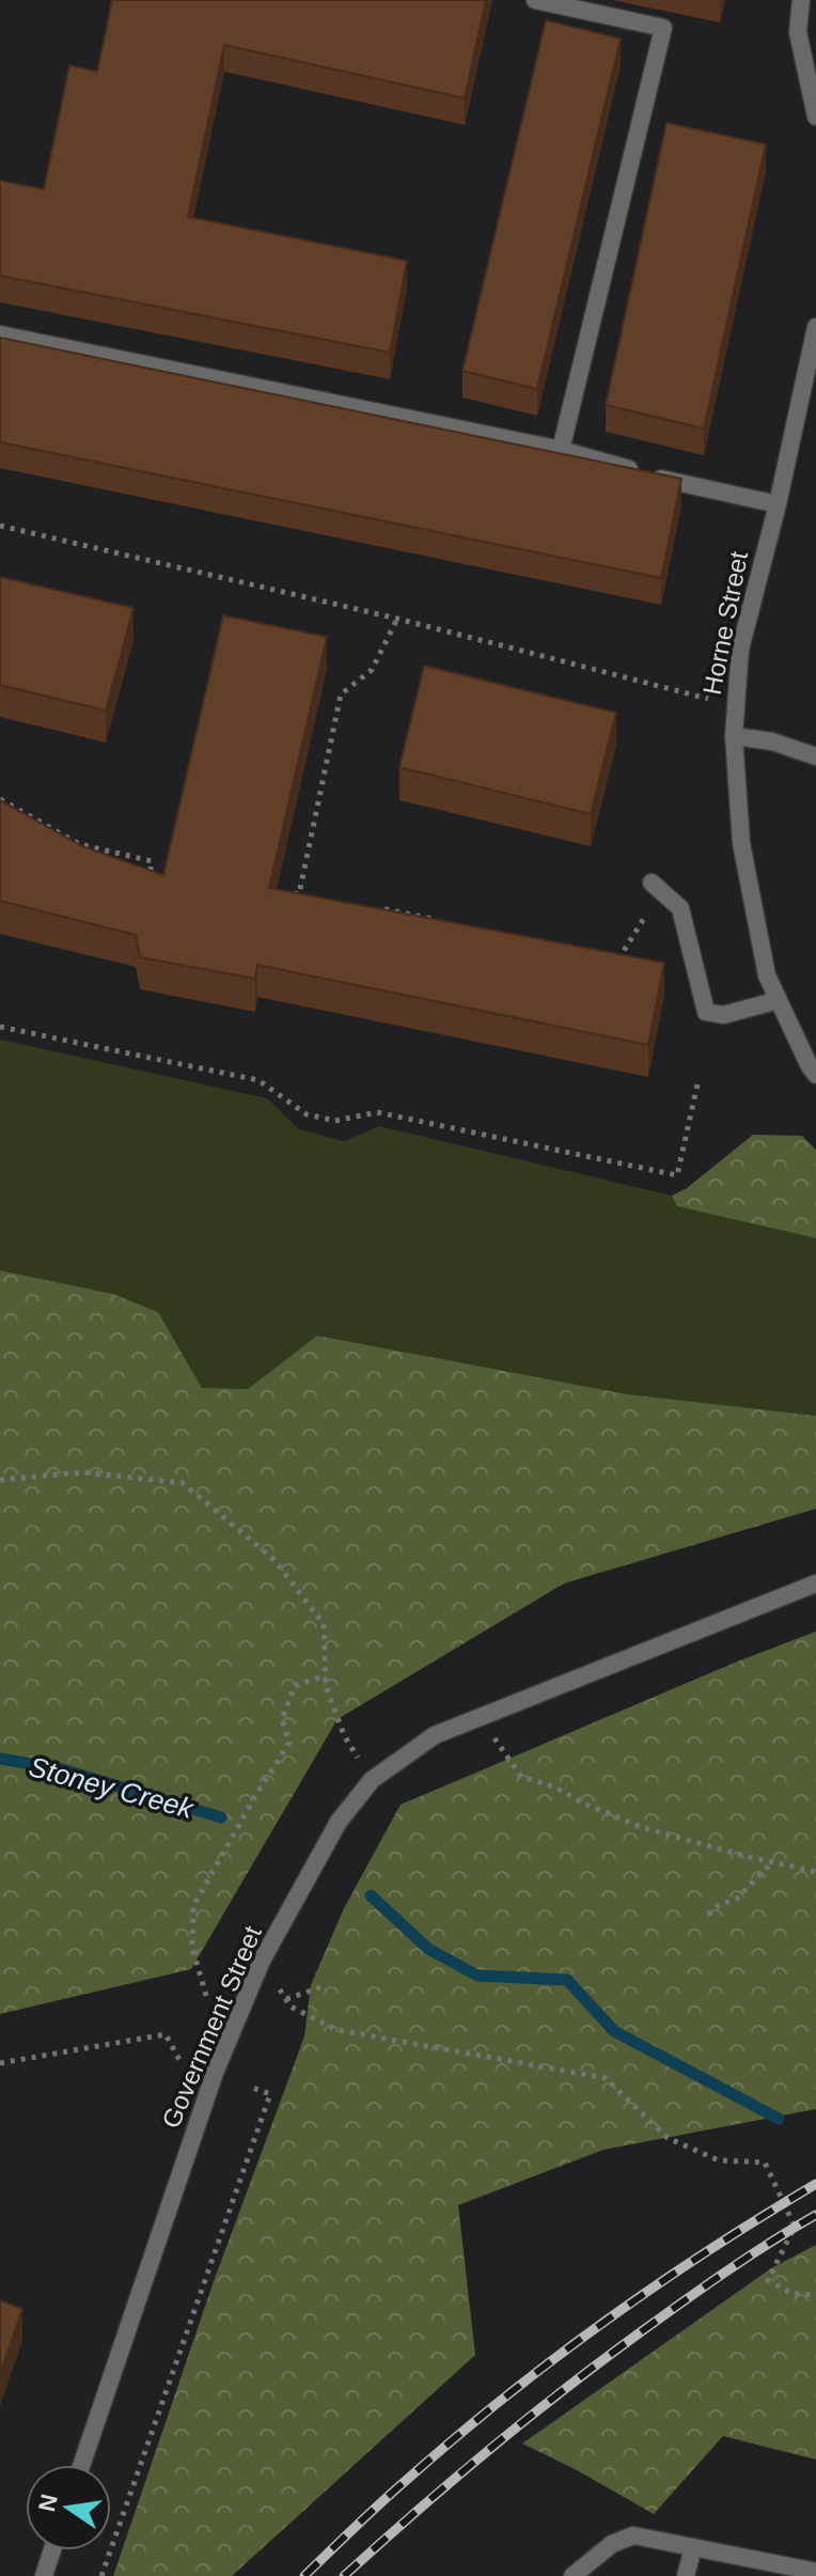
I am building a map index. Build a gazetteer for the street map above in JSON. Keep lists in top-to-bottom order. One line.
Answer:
{"streets":{"street":["Horne Street","Government Street"]},"water":["Stoney Creek"],"north":"left"}
